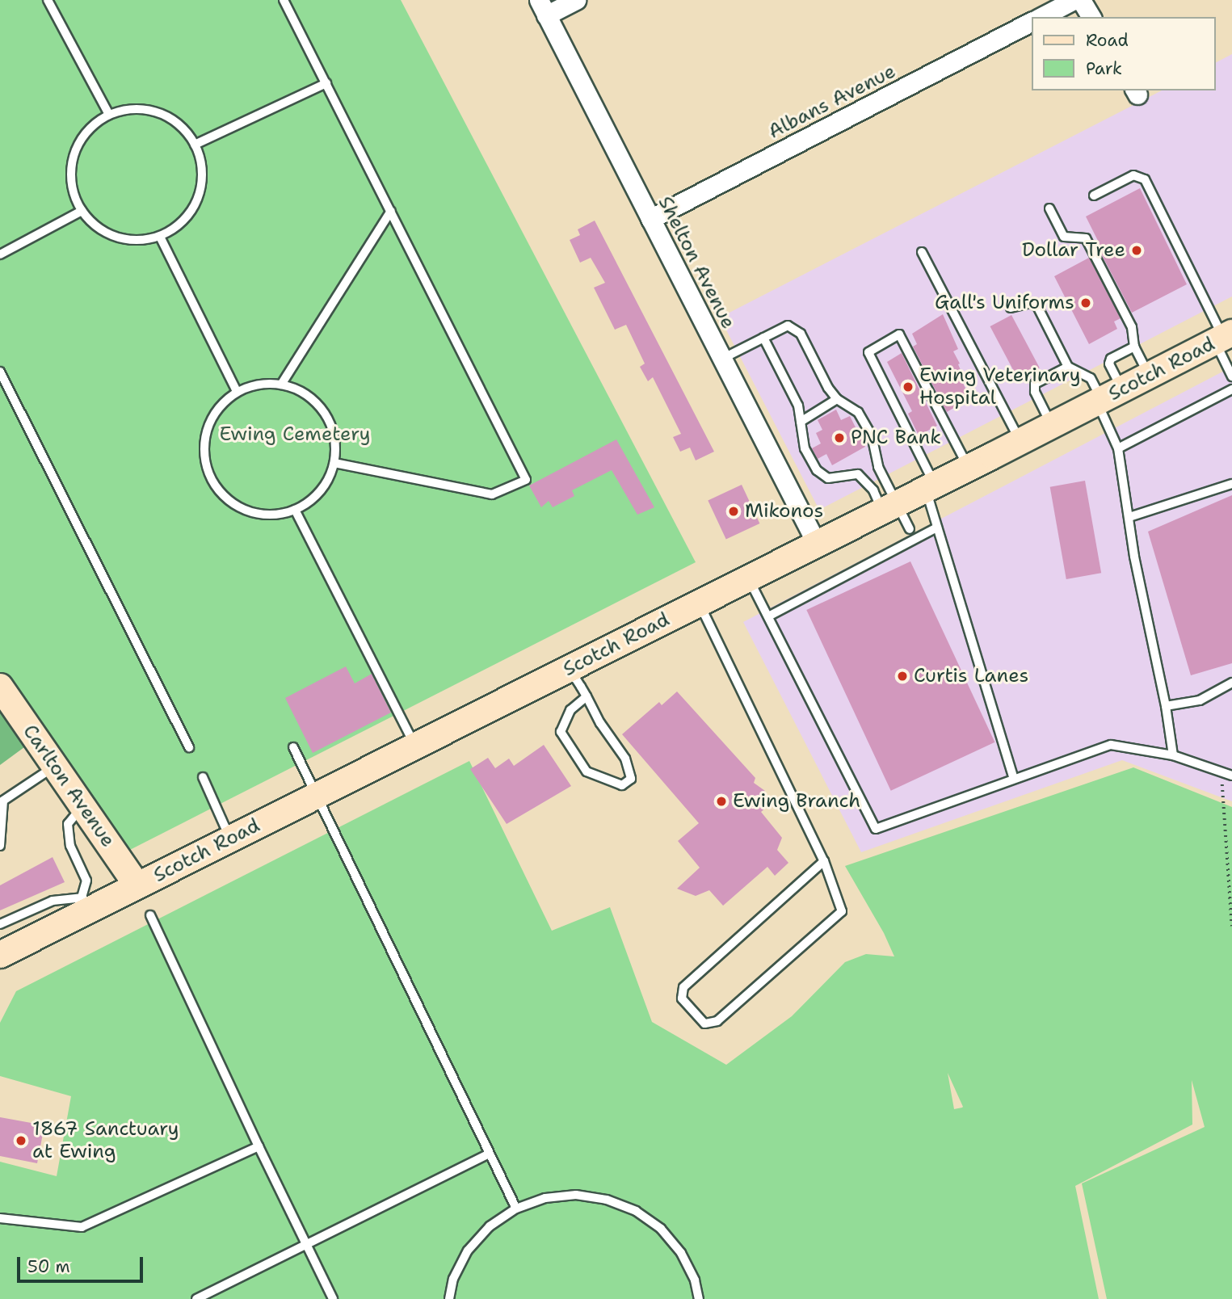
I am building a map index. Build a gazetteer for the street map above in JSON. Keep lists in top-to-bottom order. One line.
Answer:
{"streets":{"main road":["Scotch Road","Carlton Avenue"],"street":["Albans Avenue","Shelton Avenue"]},"crossings":[["Albans Avenue","Shelton Avenue"],["Shelton Avenue","Scotch Road"],["Scotch Road","Carlton Avenue"]],"parks":["Ewing Cemetery"],"places":["Dollar Tree","Gall's Uniforms","Ewing Veterinary Hospital","PNC Bank","Mikonos","Curtis Lanes","Ewing Branch","1867 Sanctuary at Ewing"],"legend":["Road","Park"],"scale_bar":"50 m"}
